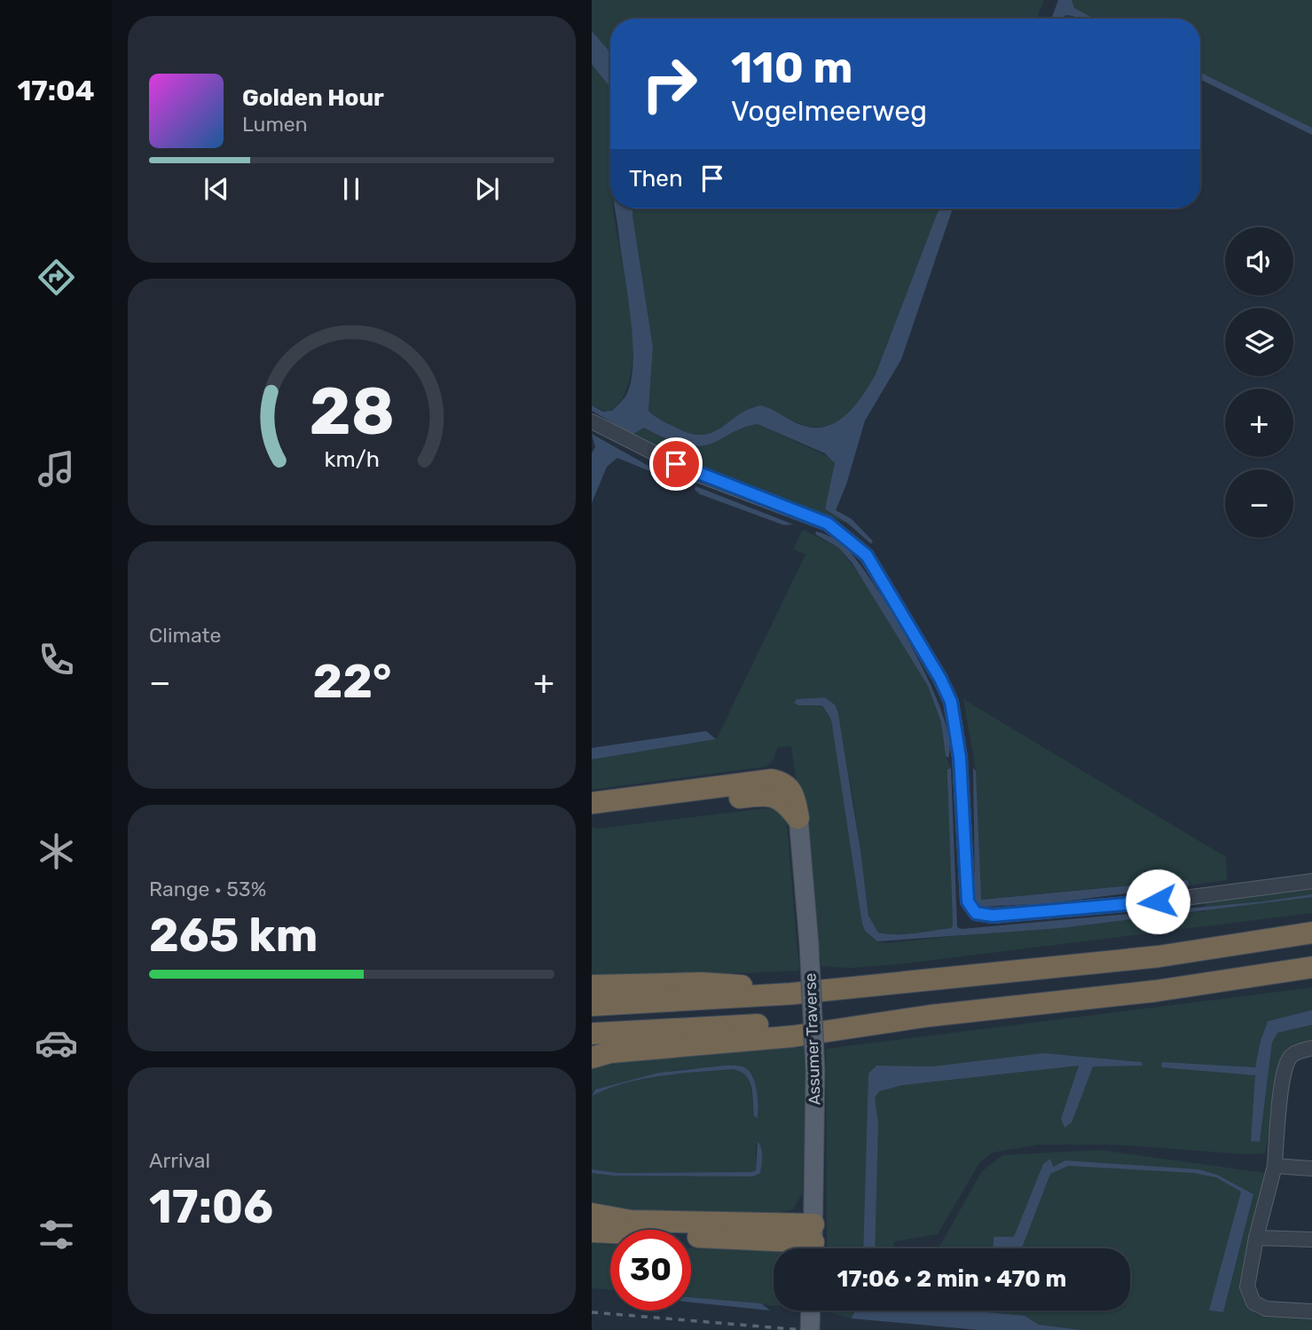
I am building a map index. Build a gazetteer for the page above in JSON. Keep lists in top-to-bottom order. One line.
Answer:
{"streets":{"main road":["Assumer Traverse"]},"page":{"tabs":"17:04","turn":["110 m","Vogelmeerweg"],"song":["Golden Hour","Lumen"],"then":"Then","map_buttons":["+","−"],"tile":["Climate",["Range · 53%","265 km"],["Arrival","17:06"]],"heat":["−","22°","+"],"limit":"30","trip":"17:06 · 2 min · 470 m","gauge":["28","km/h"]}}
